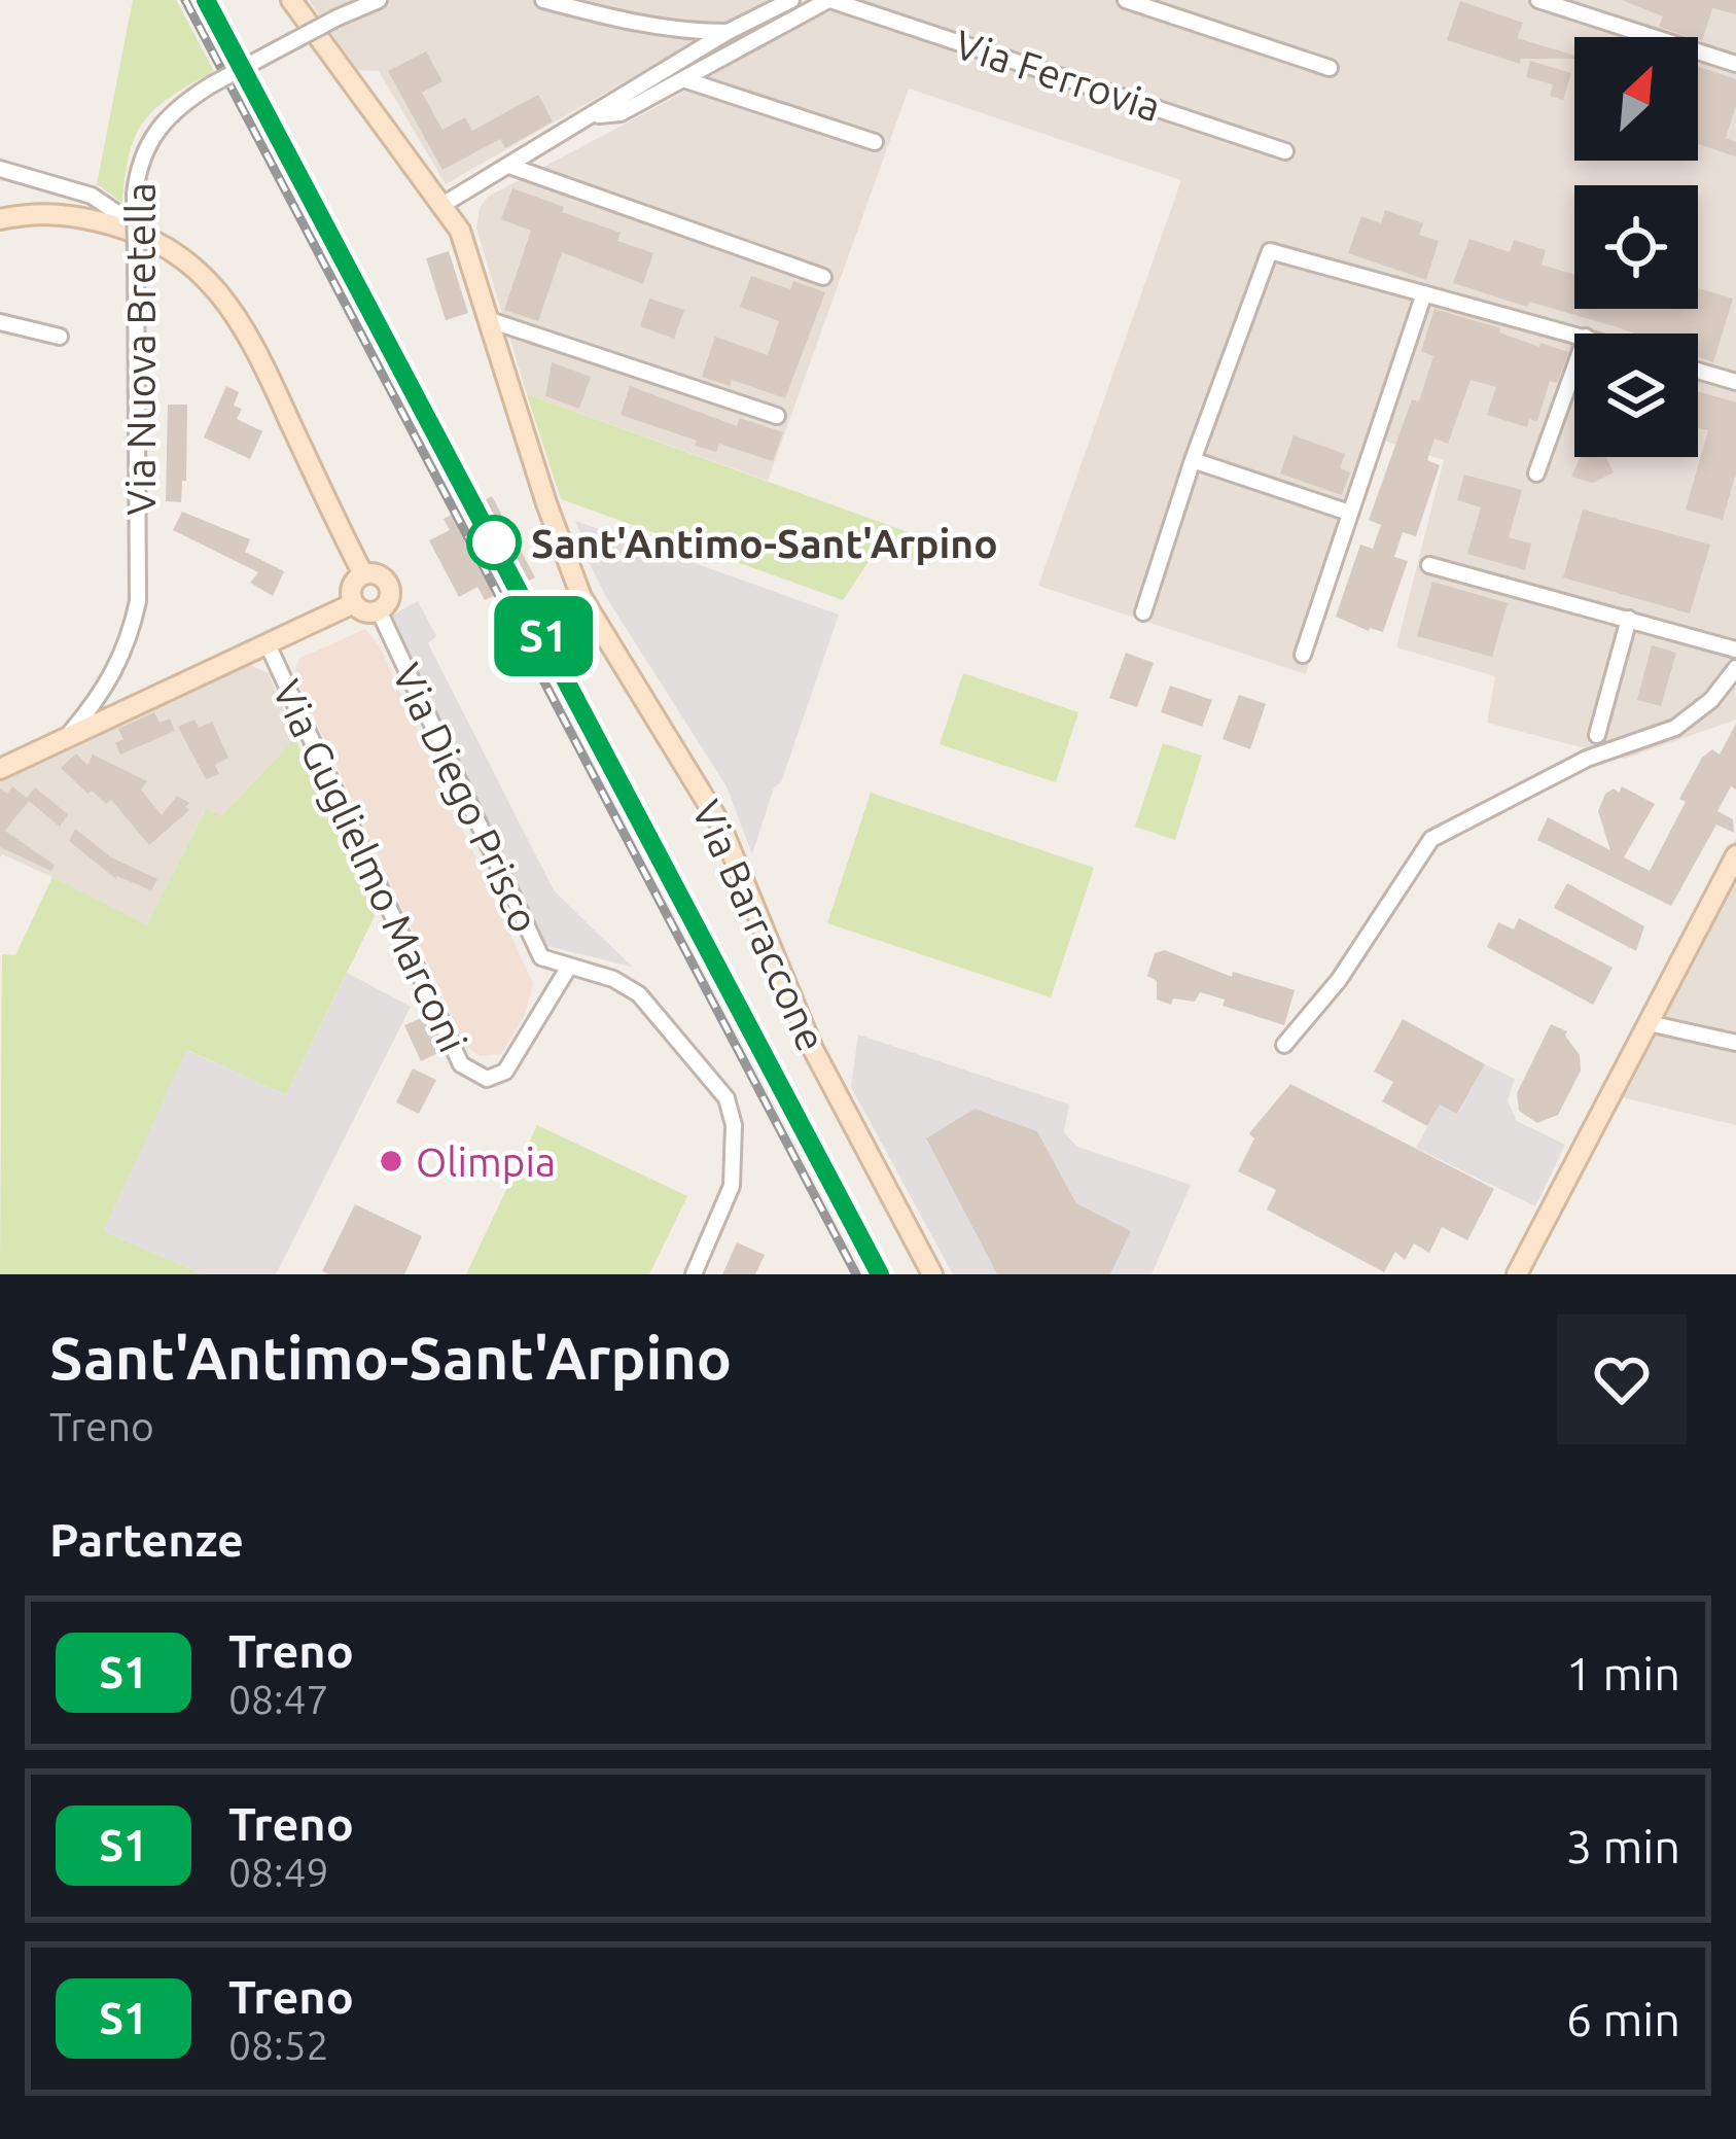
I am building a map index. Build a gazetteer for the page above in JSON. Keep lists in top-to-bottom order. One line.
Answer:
{"streets":{"street":["Via Ferrovia","Via Nuova Bretella","Via Diego Prisco","Via Guglielmo Marconi","Via Barraccone"]},"crossings":[["Via Nuova Bretella","Via Guglielmo Marconi"],["Via Diego Prisco","Via Guglielmo Marconi"]],"places":["Sant'Antimo-Sant'Arpino","Olimpia"],"north":"top right","page":{"on_map":"S1","heading":[["Sant'Antimo-Sant'Arpino","Treno"],"Partenze"],"list":[{"mark":"S1","name":"Treno","note":"08:47","value":"1 min"},{"mark":"S1","name":"Treno","note":"08:49","value":"3 min"},{"mark":"S1","name":"Treno","note":"08:52","value":"6 min"}]}}
